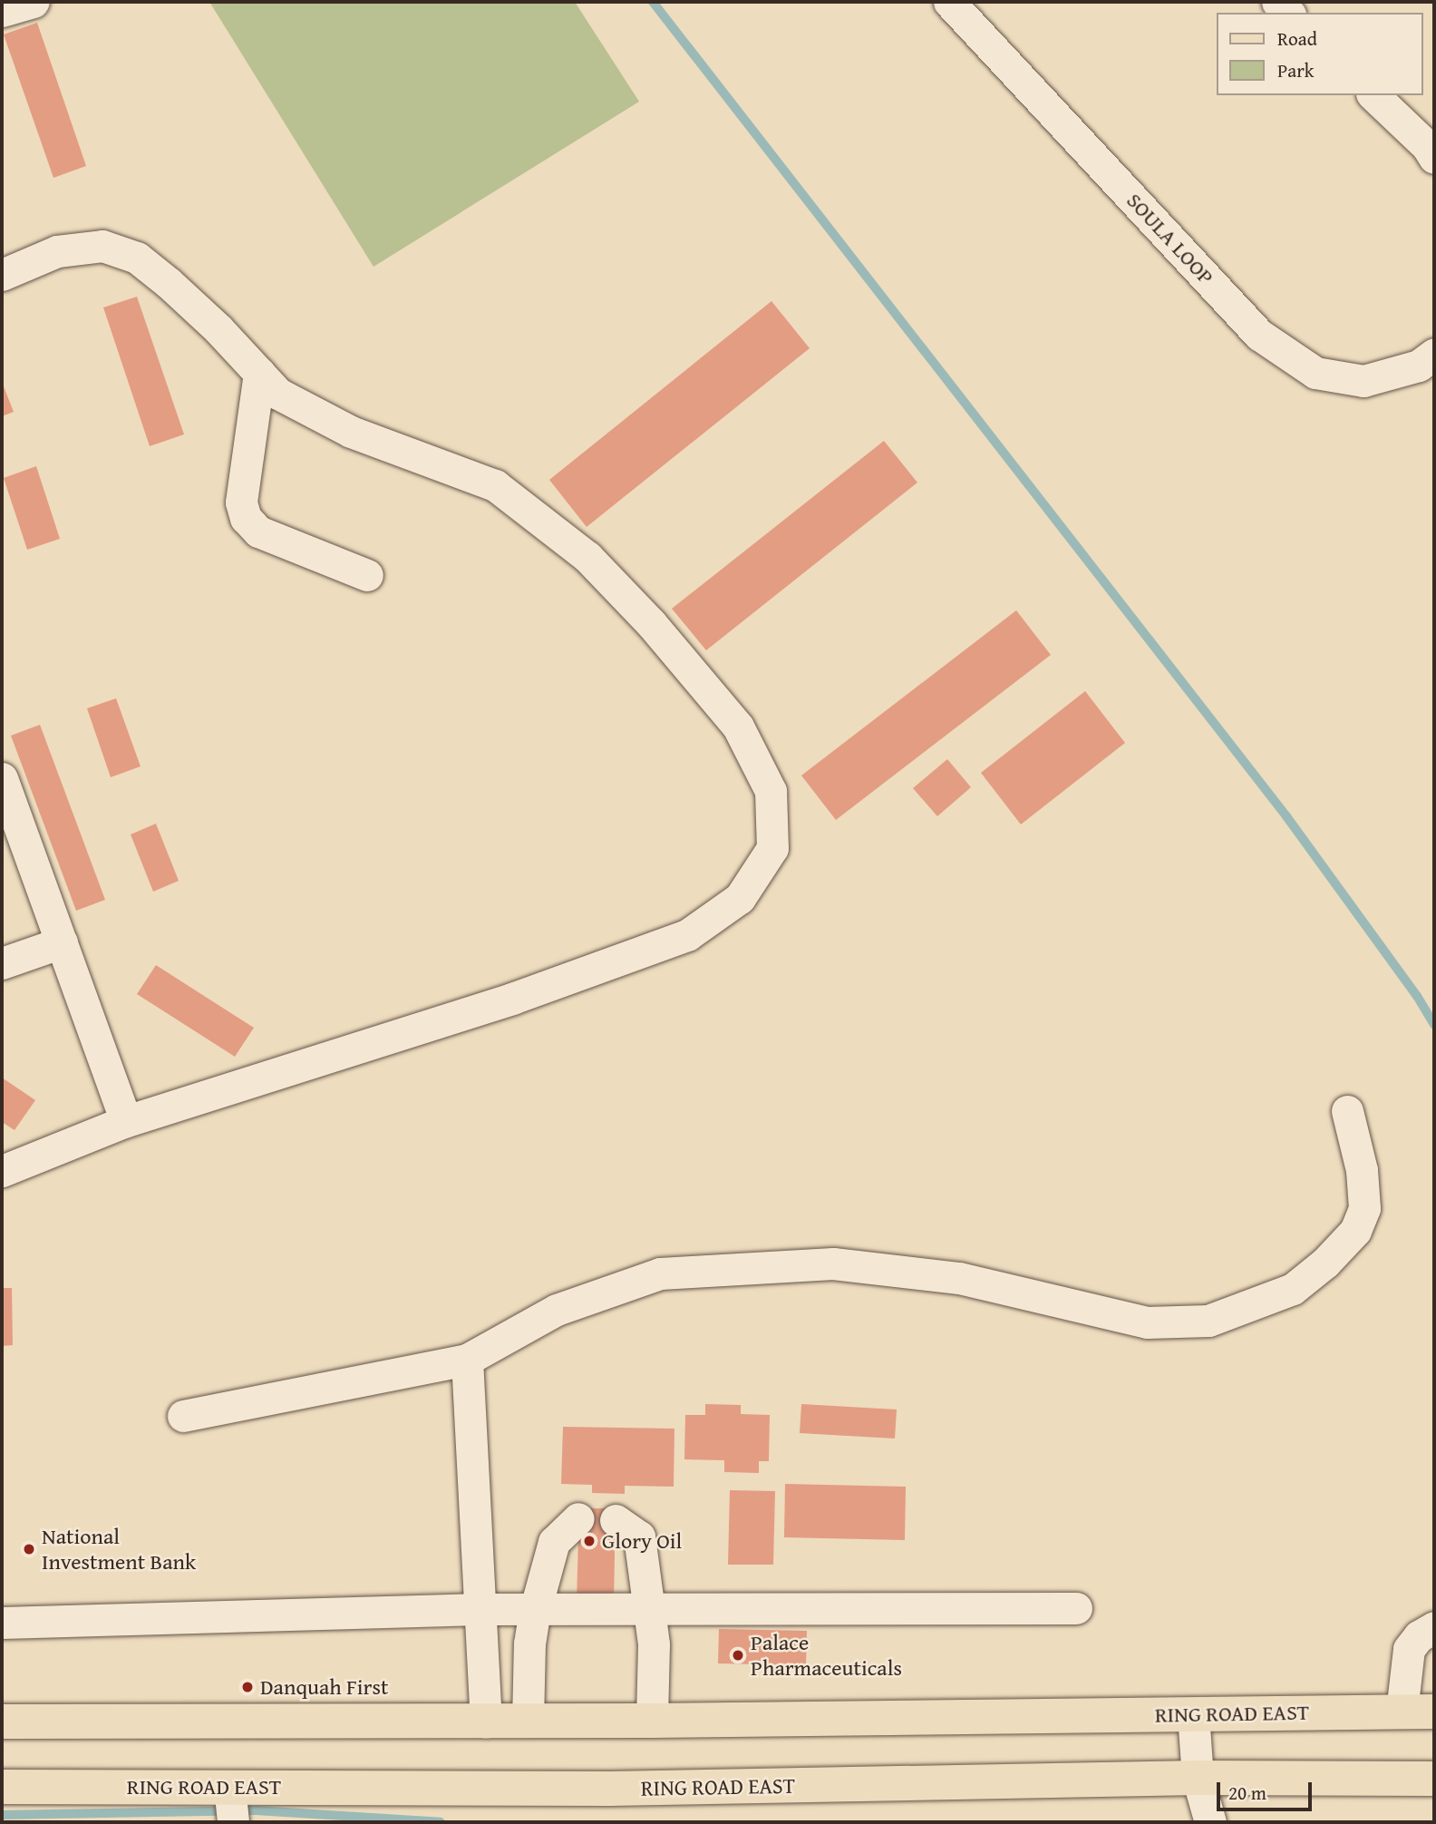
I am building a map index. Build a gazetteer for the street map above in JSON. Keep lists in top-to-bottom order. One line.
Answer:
{"streets":{"main road":["RING ROAD EAST"],"street":["SOULA LOOP"]},"places":["Glory Oil","National Investment Bank","Palace Pharmaceuticals","Danquah First"],"legend":["Road","Park"],"scale_bar":"20 m"}
